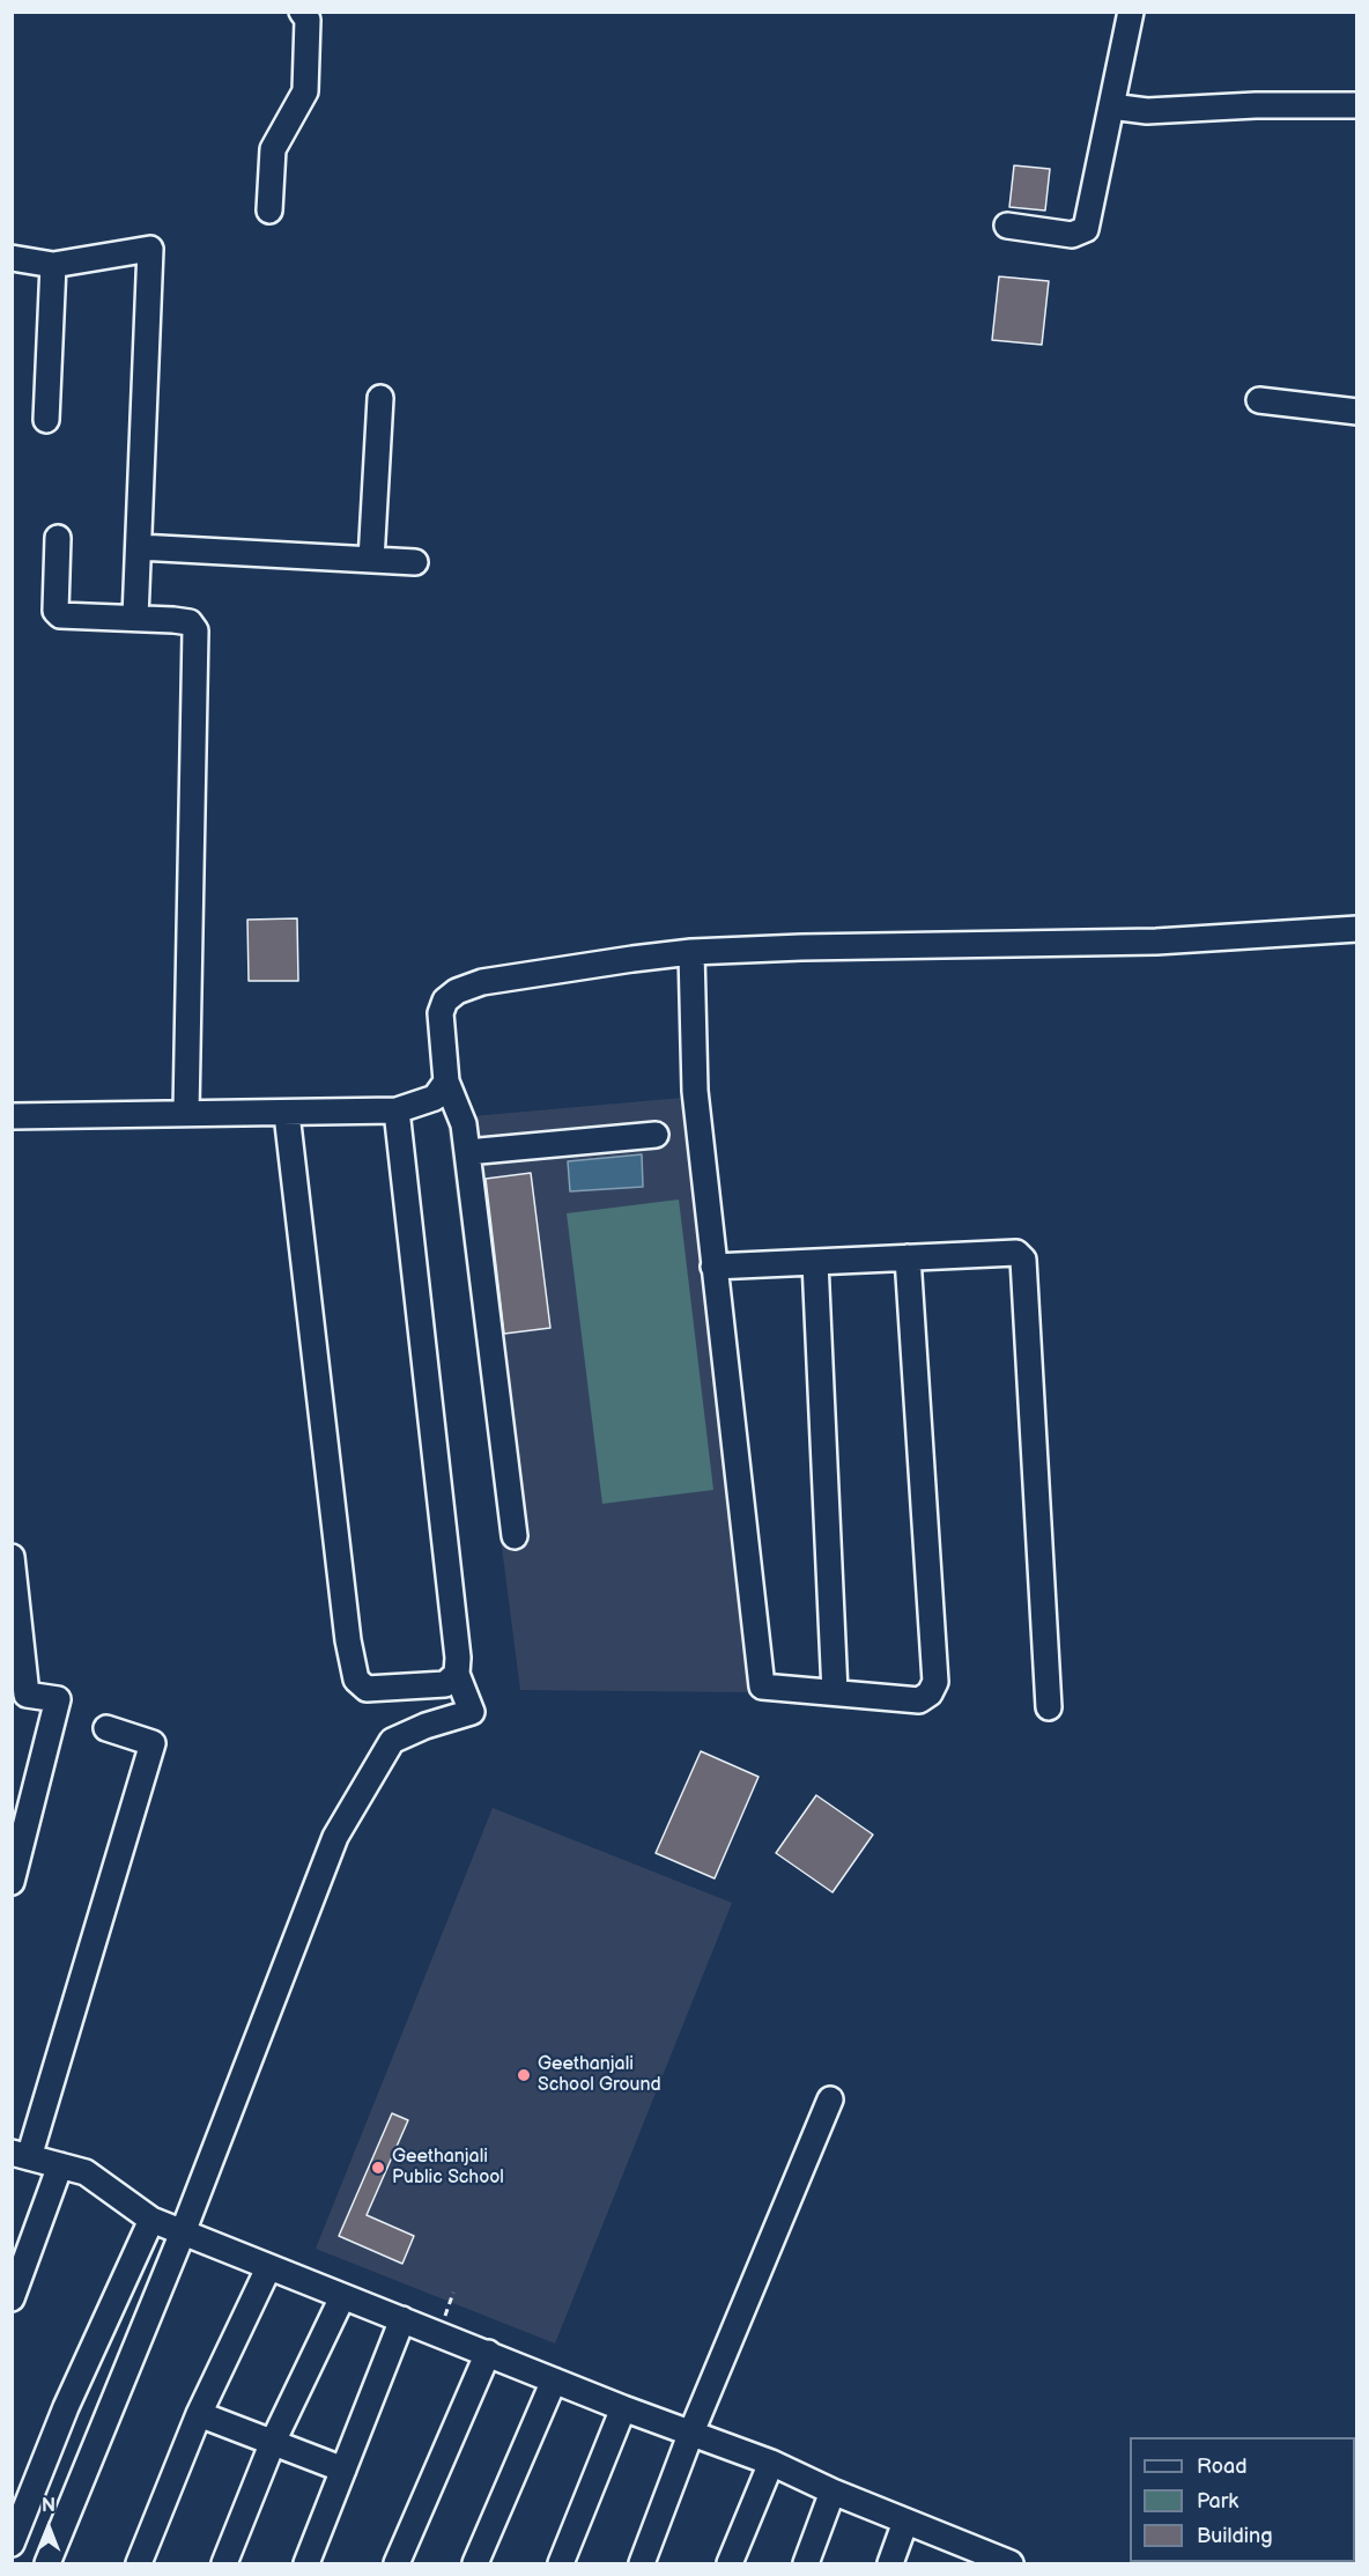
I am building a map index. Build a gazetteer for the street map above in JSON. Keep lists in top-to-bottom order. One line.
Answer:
{"places":["Geethanjali School Ground","Geethanjali Public School"],"legend":["Road","Park","Building"],"north":"top"}
